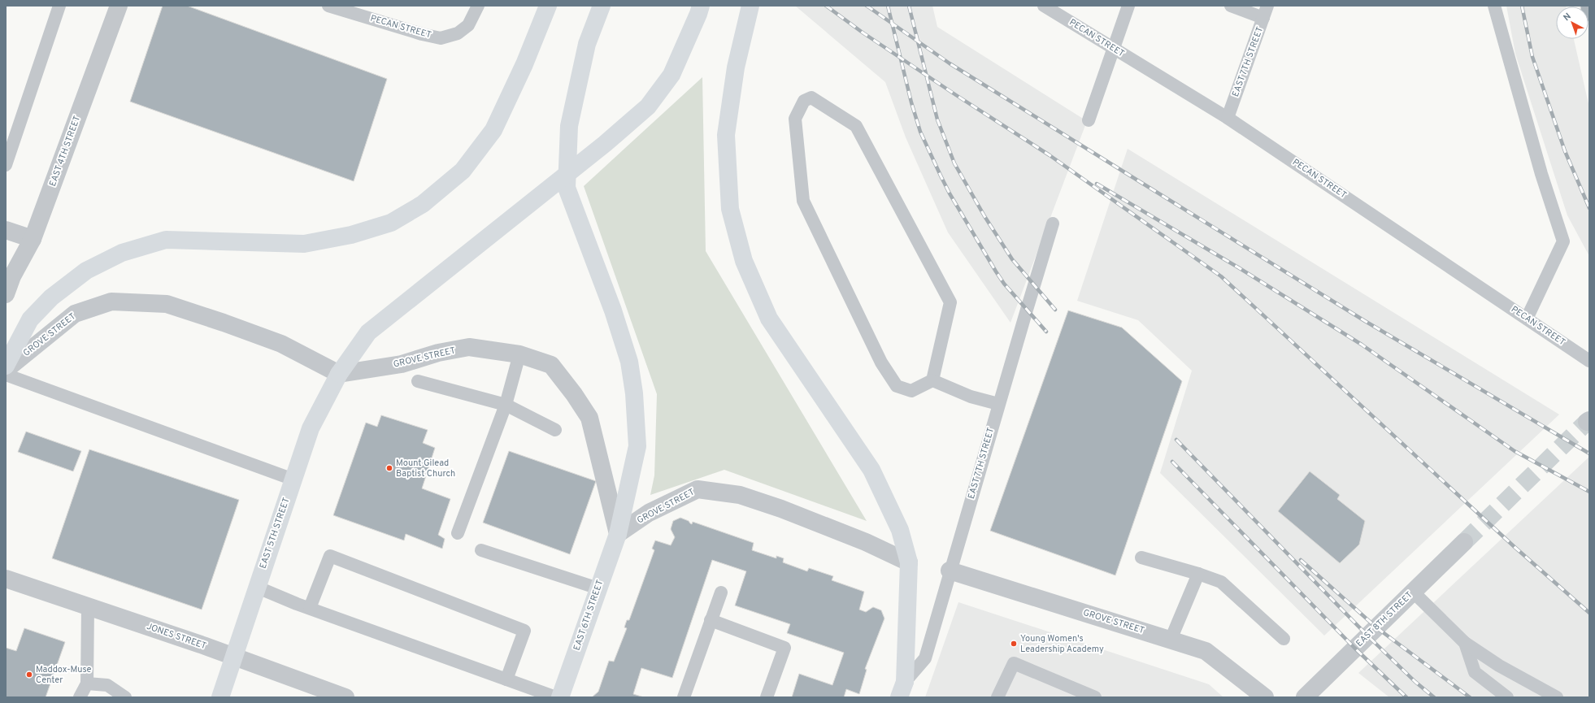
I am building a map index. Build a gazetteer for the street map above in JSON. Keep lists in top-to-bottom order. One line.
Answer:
{"streets":{"main road":["EAST 5TH STREET","EAST 6TH STREET"],"street":["EAST 4TH STREET","GROVE STREET","EAST 8TH STREET","JONES STREET"],"lane":["PECAN STREET","EAST 7TH STREET"]},"crossings":[["PECAN STREET","EAST 7TH STREET"],["EAST 7TH STREET","GROVE STREET"],["GROVE STREET","EAST 5TH STREET"],["GROVE STREET","EAST 6TH STREET"],["EAST 5TH STREET","JONES STREET"]],"places":["Mount Gilead Baptist Church","Young Women's Leadership Academy","Maddox-Muse Center"],"north":"top left"}
